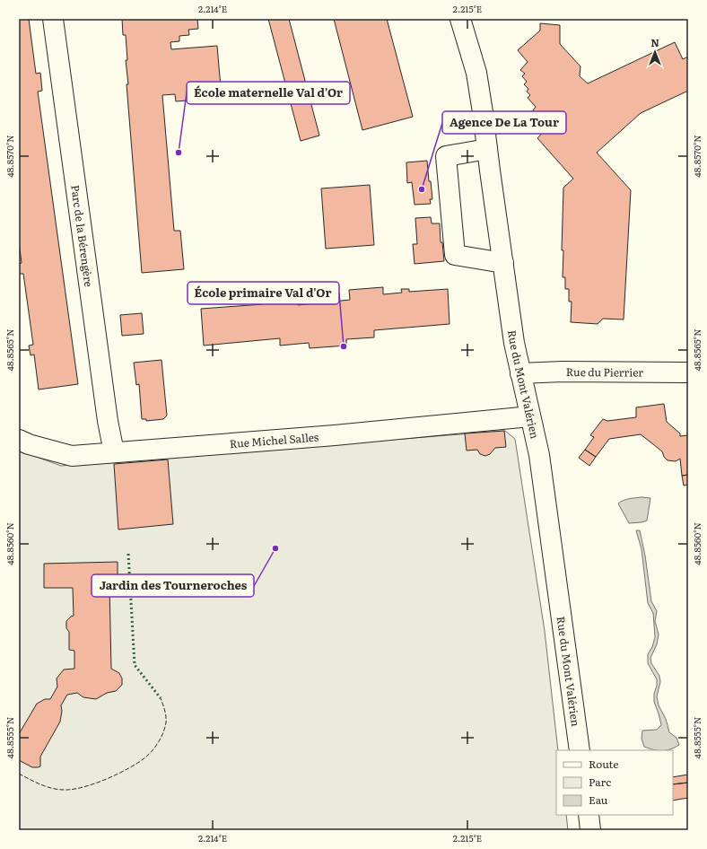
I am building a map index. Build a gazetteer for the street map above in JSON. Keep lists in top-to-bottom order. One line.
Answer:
{"streets":{"main road":["Parc de la Bérengère","Rue du Pierrier","Rue du Mont Valérien","Rue Michel Salles"]},"crossings":[["Parc de la Bérengère","Rue Michel Salles"],["Rue du Pierrier","Rue du Mont Valérien"],["Rue du Mont Valérien","Rue Michel Salles"]],"places":["École maternelle Val d'Or","Agence De La Tour","École primaire Val d'Or","Jardin des Tourneroches"],"legend":["Route","Parc","Eau"],"north":"top","coordinates":["2.214°E","2.215°E","48.8570°N","48.8565°N","48.8560°N","48.8555°N"]}
